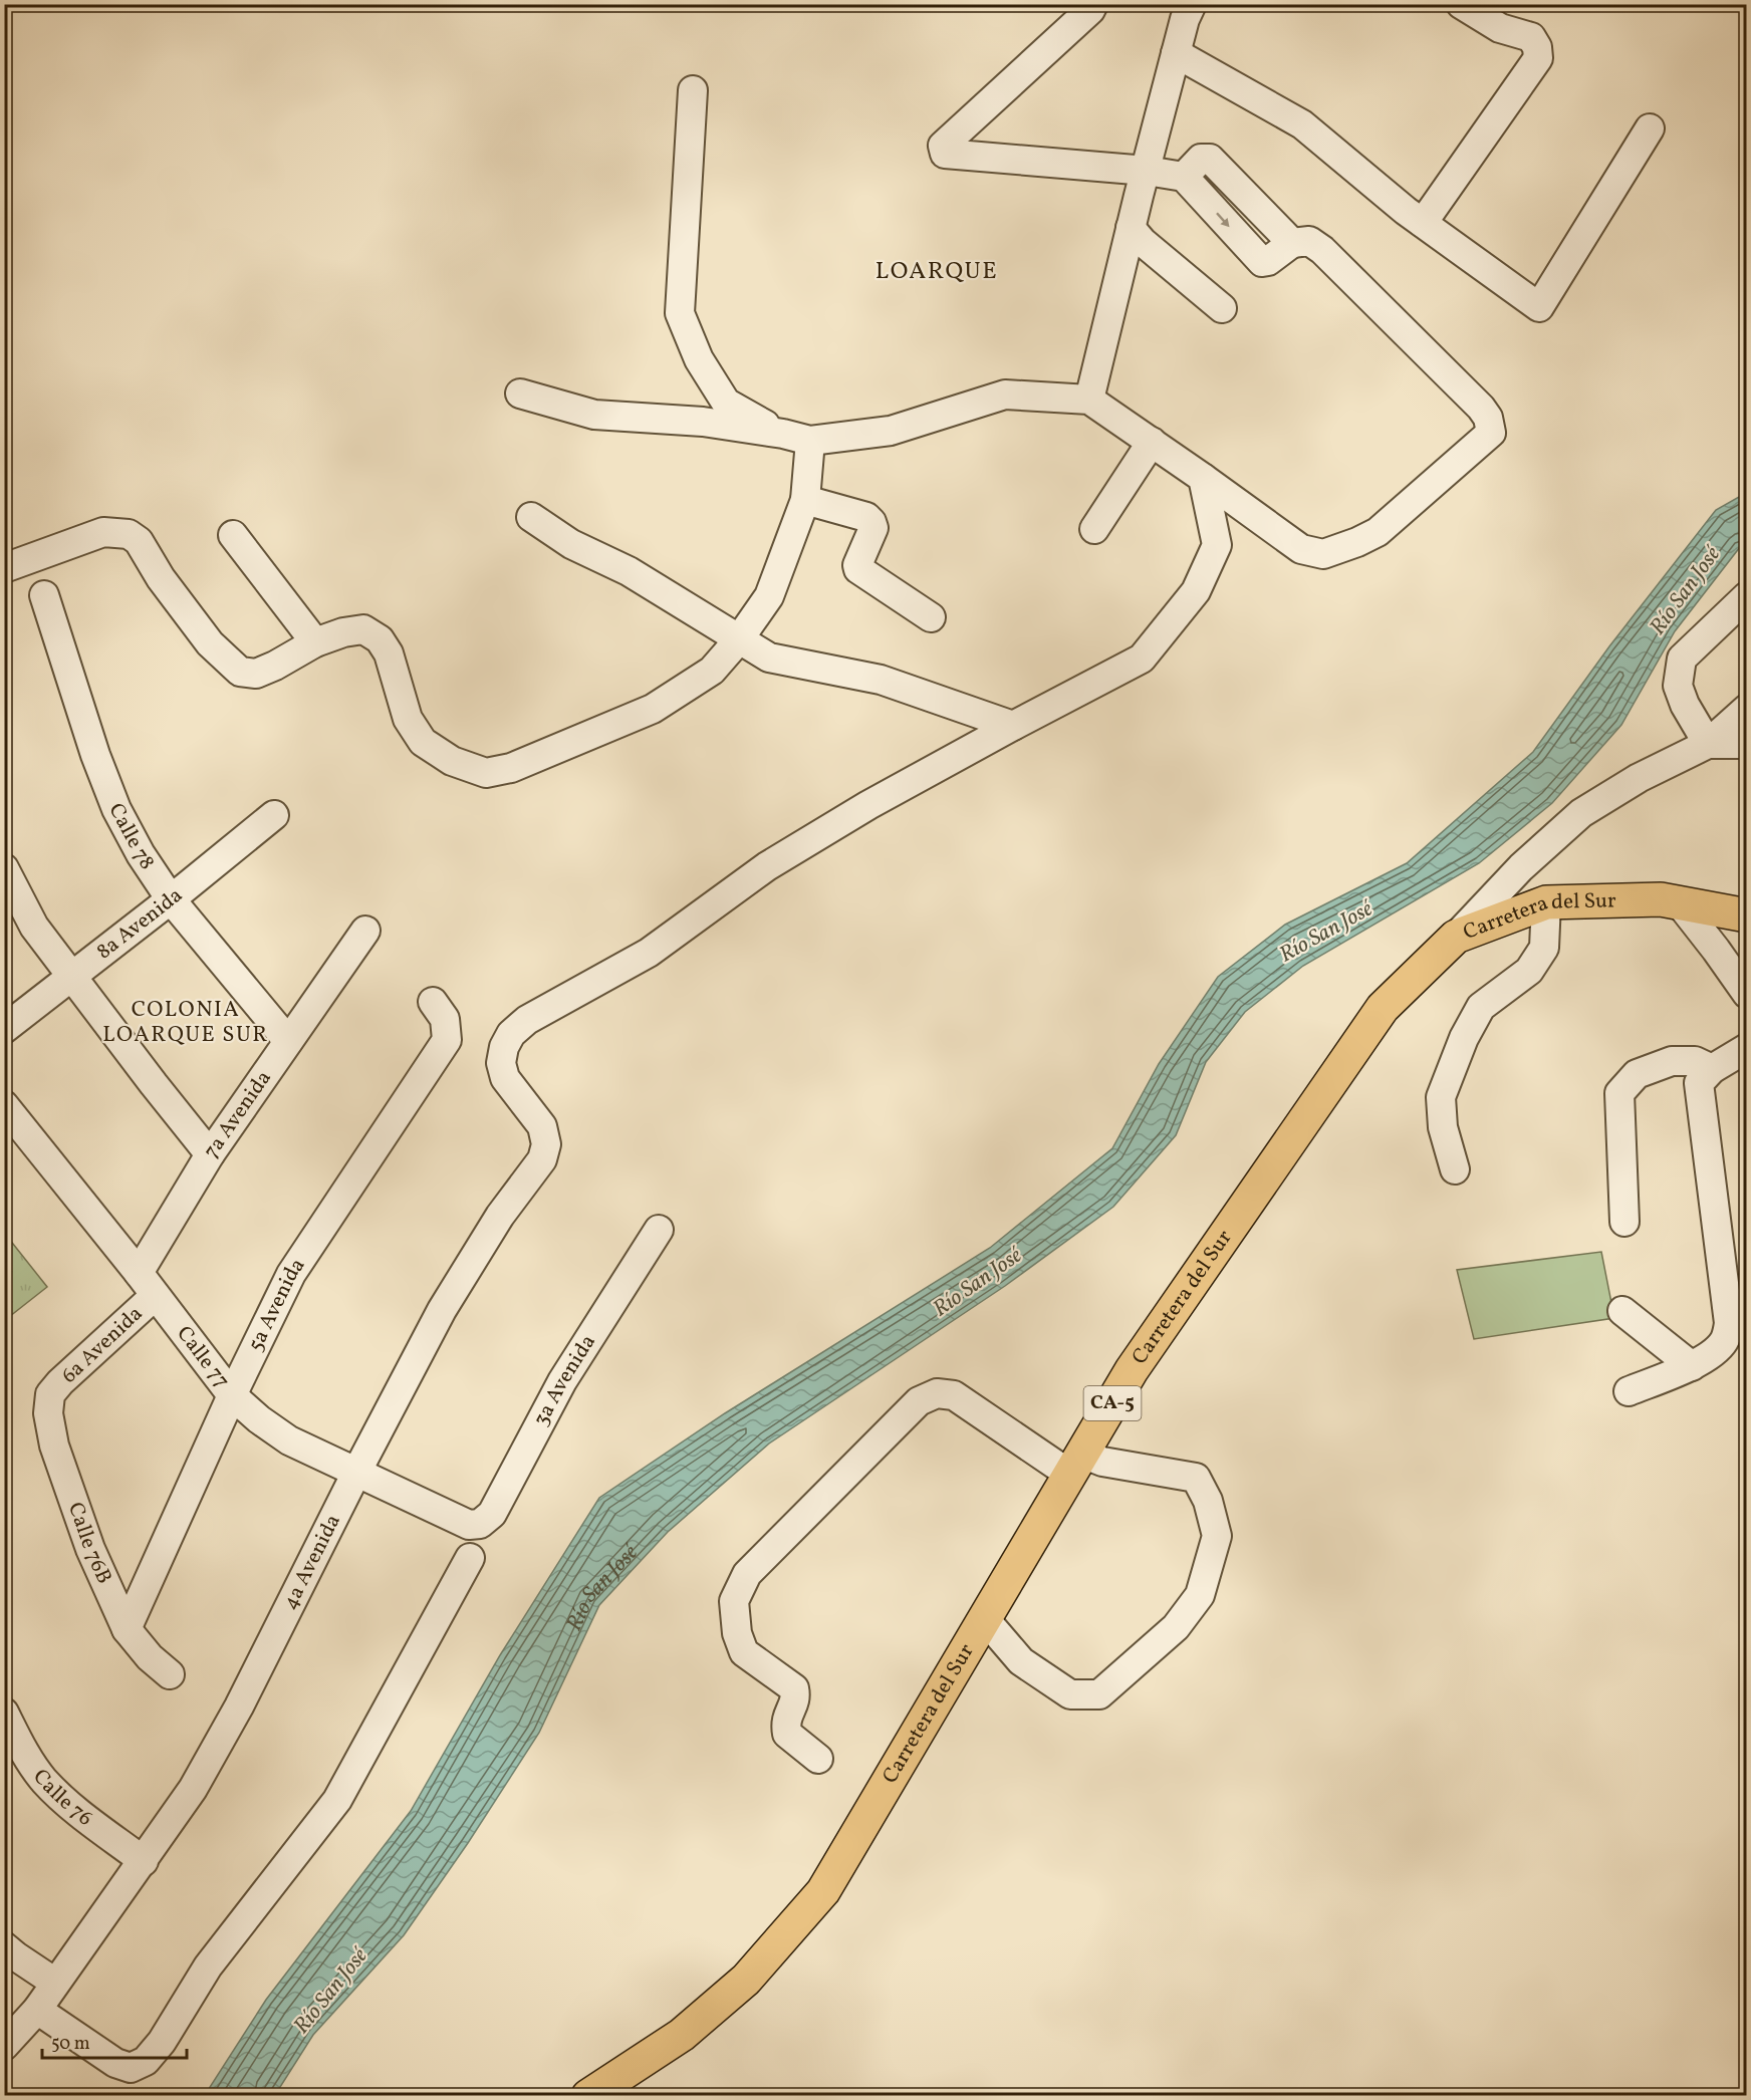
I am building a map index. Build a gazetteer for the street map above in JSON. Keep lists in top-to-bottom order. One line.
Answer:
{"streets":{"highway":["Carretera del Sur","CA-5"],"street":["Calle 78","8a Avenida","7a Avenida","5a Avenida","6a Avenida","Calle 77","3a Avenida","Calle 76B","4a Avenida","Calle 76"]},"crossings":[["Calle 78","8a Avenida"],["Calle 78","7a Avenida"],["7a Avenida","6a Avenida"],["7a Avenida","Calle 77"],["5a Avenida","Calle 77"],["5a Avenida","Calle 76B"],["6a Avenida","Calle 77"],["6a Avenida","Calle 76B"],["Calle 77","3a Avenida"],["Calle 77","4a Avenida"],["4a Avenida","Calle 76"]],"districts":["LOARQUE","COLONIA LOARQUE SUR"],"water":["Río San José"],"scale_bar":"50 m"}
